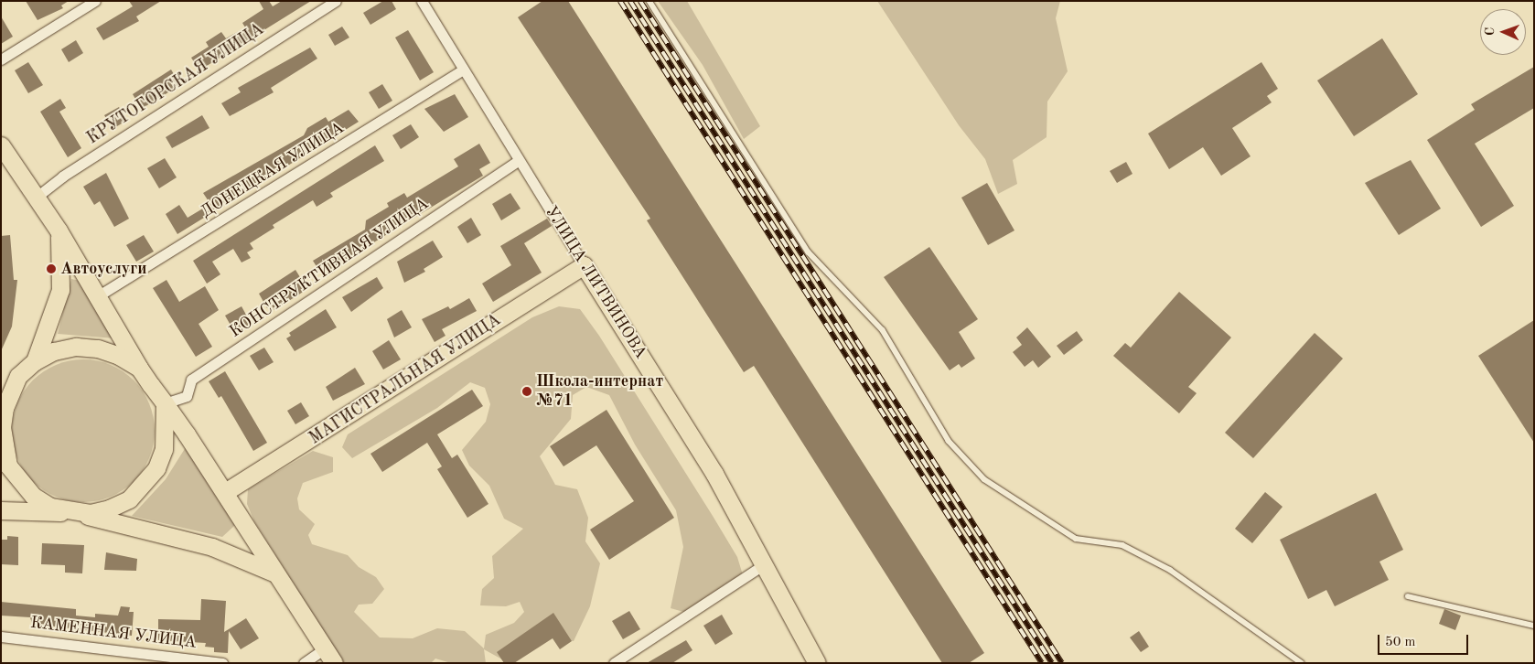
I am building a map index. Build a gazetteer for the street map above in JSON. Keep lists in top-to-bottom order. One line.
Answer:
{"streets":{"main road":["УЛИЦА ЛИТВИНОВА","МАГИСТРАЛЬНАЯ УЛИЦА"],"street":["КРУТОГОРСКАЯ УЛИЦА","ДОНЕЦКАЯ УЛИЦА","КОНСТРУКТИВНАЯ УЛИЦА","КАМЕННАЯ УЛИЦА"]},"crossings":[["ДОНЕЦКАЯ УЛИЦА","УЛИЦА ЛИТВИНОВА"],["КОНСТРУКТИВНАЯ УЛИЦА","УЛИЦА ЛИТВИНОВА"],["УЛИЦА ЛИТВИНОВА","МАГИСТРАЛЬНАЯ УЛИЦА"]],"places":["Автоуслуги","Школа-интернат №71"],"scale_bar":"50 m","north":"left"}
